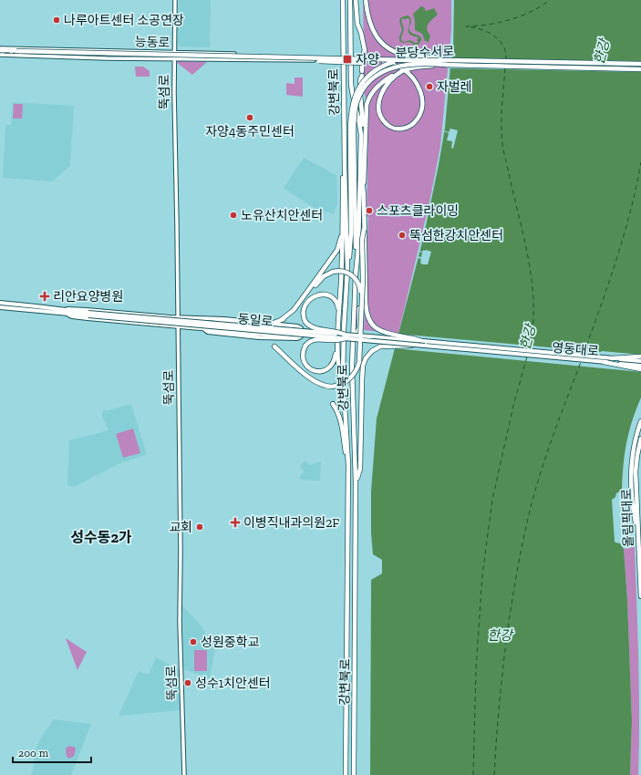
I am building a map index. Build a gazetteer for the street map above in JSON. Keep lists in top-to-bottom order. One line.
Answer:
{"streets":{"highway":["분당수서로","강변북로","올림픽대로"],"main road":["능동로","뚝섬로","동일로","영동대로"]},"crossings":[["능동로","뚝섬로"],["분당수서로","강변북로"],["뚝섬로","동일로"],["동일로","영동대로"]],"districts":["성수동2가"],"water":["한강"],"places":{"other":["나루아트센터 소공연장","자벌레","자양4동주민센터","스포츠클라이밍","노유산치안센터","뚝섬한강치안센터","교회","성원중학교","성수1치안센터"],"transit":["자양"],"health":["리안요양병원","이병직내과의원2F"]},"scale_bar":"200 m"}
